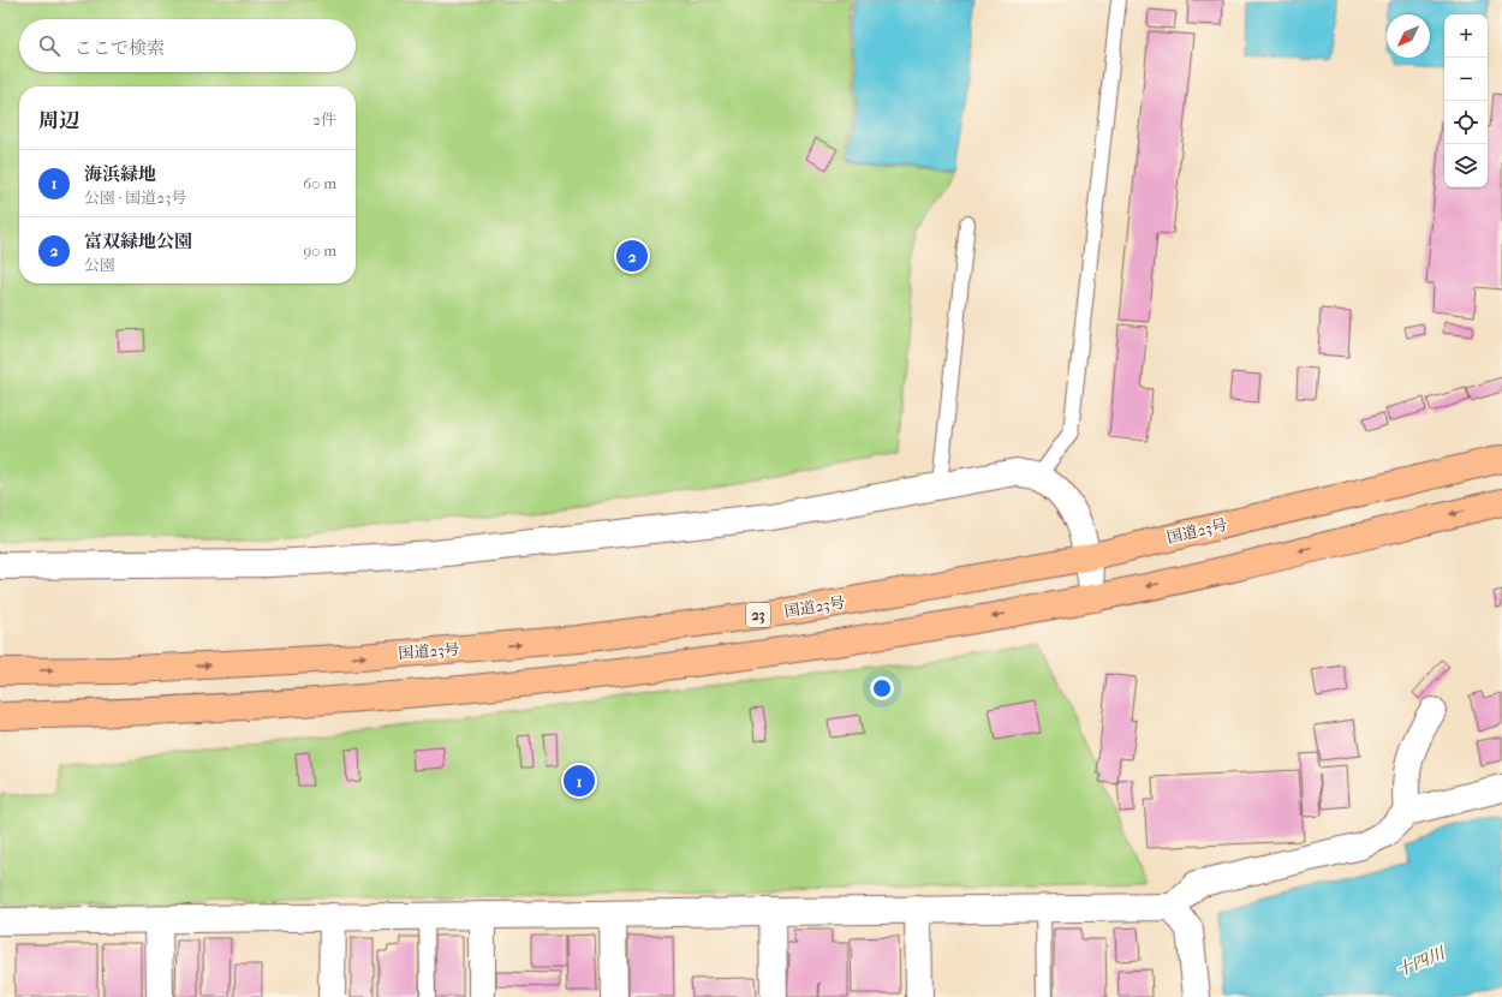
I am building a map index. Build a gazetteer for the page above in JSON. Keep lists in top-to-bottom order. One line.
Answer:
{"streets":{"highway":["国道23号","23"]},"water":["十四川"],"north":"bottom left","page":{"map_buttons":["+","−"],"search":"ここで検索","heading":["周辺","2件"],"list":[{"mark":"1","name":"海浜緑地","note":"公園 · 国道23号","value":"60 m"},{"mark":"2","name":"富双緑地公園","note":"公園","value":"90 m"}],"pins":["2","1"]}}
